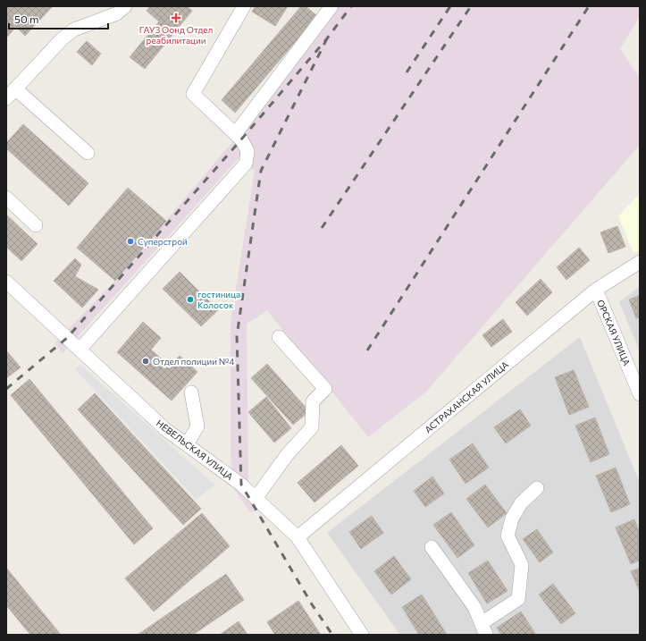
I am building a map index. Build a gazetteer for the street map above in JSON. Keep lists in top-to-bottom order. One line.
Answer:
{"streets":{"street":["ОРСКАЯ УЛИЦА","АСТРАХАНСКАЯ УЛИЦА","НЕВЕЛЬСКАЯ УЛИЦА"]},"crossings":[["ОРСКАЯ УЛИЦА","АСТРАХАНСКАЯ УЛИЦА"],["АСТРАХАНСКАЯ УЛИЦА","НЕВЕЛЬСКАЯ УЛИЦА"]],"places":{"health":["ГАУЗ Оонд Отдел реабилитации"],"other":["Суперстрой","гостиница Колосок","Отдел полиции №4"]},"scale_bar":"50 m"}
